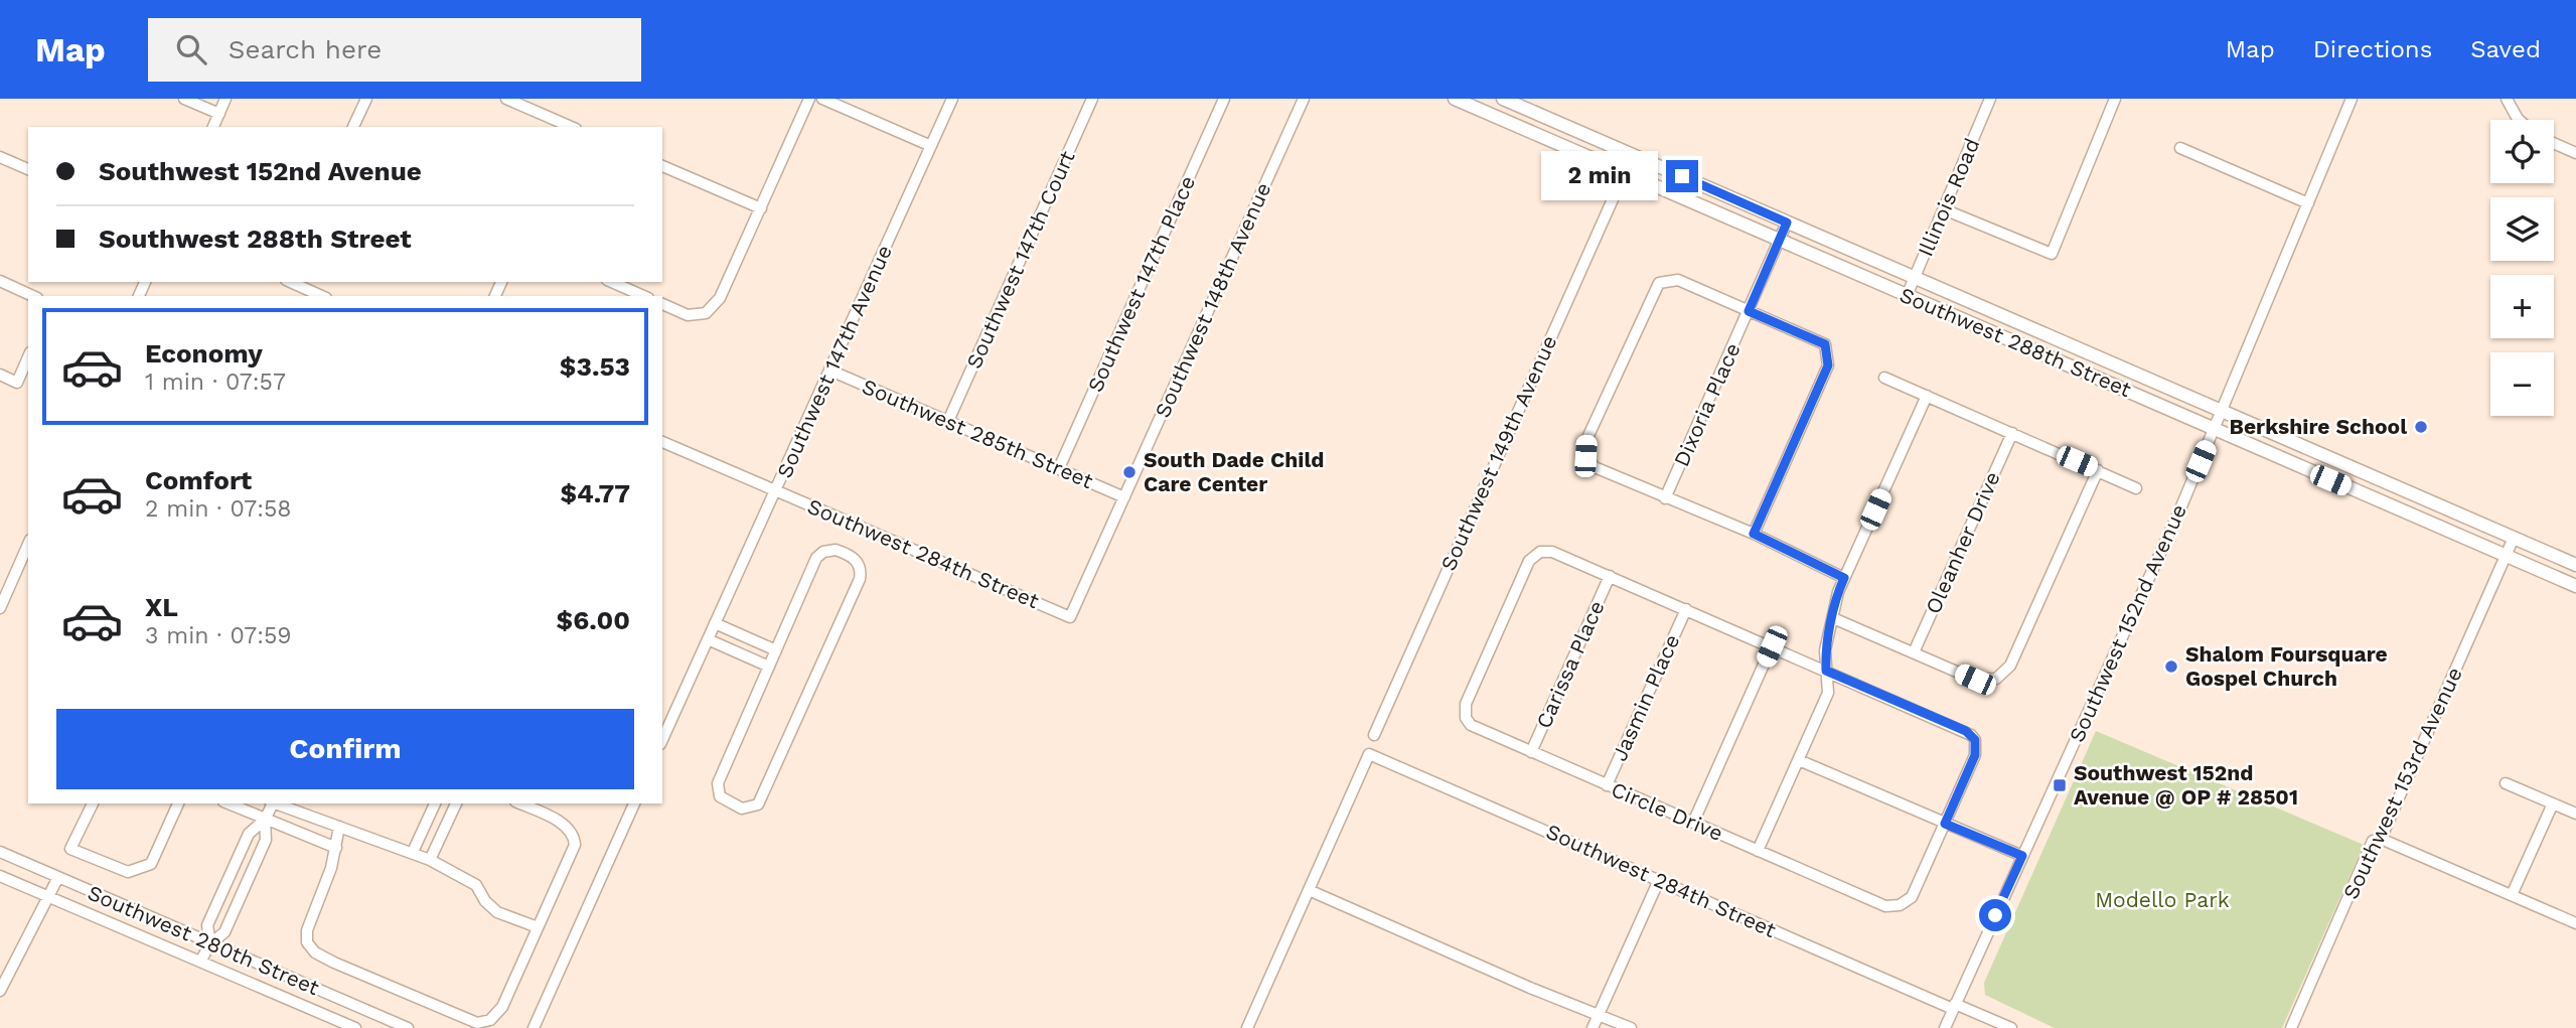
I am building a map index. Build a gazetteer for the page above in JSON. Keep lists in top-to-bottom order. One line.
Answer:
{"streets":{"main road":["Southwest 288th Street"],"street":["Illinois Road","Southwest 147th Court","Southwest 147th Place","Southwest 148th Avenue","Southwest 147th Avenue","Dixoria Place","Southwest 285th Street","Southwest 149th Avenue","Oleanher Drive","Southwest 284th Street","Southwest 152nd Avenue","Carissa Place","Jasmin Place","Southwest 153rd Avenue","Circle Drive","Southwest 280th Street"]},"crossings":[["Illinois Road","Southwest 288th Street"],["Southwest 147th Court","Southwest 285th Street"],["Southwest 147th Place","Southwest 285th Street"],["Southwest 148th Avenue","Southwest 285th Street"],["Southwest 148th Avenue","Southwest 284th Street"],["Southwest 288th Street","Dixoria Place"],["Southwest 288th Street","Southwest 149th Avenue"],["Southwest 288th Street","Southwest 152nd Avenue"],["Southwest 288th Street","Southwest 153rd Avenue"],["Southwest 147th Avenue","Southwest 285th Street"],["Southwest 147th Avenue","Southwest 284th Street"],["Southwest 284th Street","Southwest 152nd Avenue"],["Carissa Place","Circle Drive"],["Jasmin Place","Circle Drive"]],"parks":["Modello Park"],"places":{"other":["Berkshire School","South Dade Child Care Center","Shalom Foursquare Gospel Church"],"transit":["Southwest 152nd Avenue @ OP # 28501"]},"page":{"header":"Map","search":"Search here","nav":["Map","Directions","Saved"],"map_buttons":["+","−"],"banner":["Southwest 152nd Avenue","Southwest 288th Street"],"bubble":"2 min","list":[{"name":"Economy","note":"1 min · 07:57","value":"$3.53"},{"name":"Comfort","note":"2 min · 07:58","value":"$4.77"},{"name":"XL","note":"3 min · 07:59","value":"$6.00"}],"buttons":"Confirm"}}
